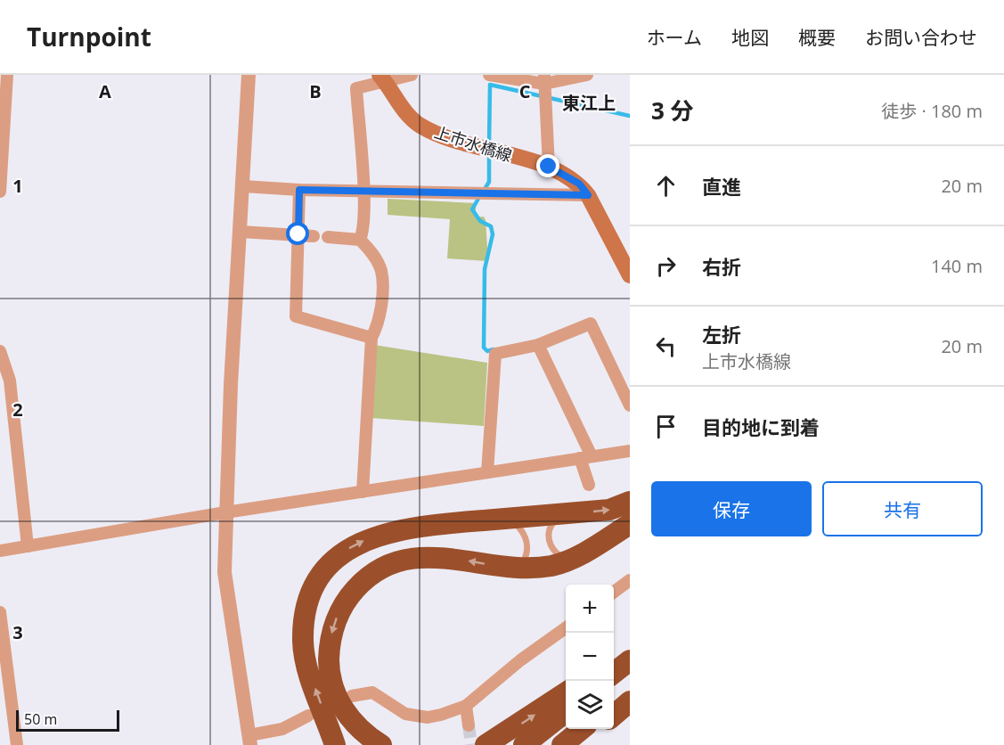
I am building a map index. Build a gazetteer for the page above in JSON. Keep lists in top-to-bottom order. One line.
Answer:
{"streets":{"main road":["上市水橋線"]},"districts":["東江上"],"scale_bar":"50 m","page":{"header":"Turnpoint","nav":["ホーム","地図","概要","お問い合わせ"],"heading":["3 分","徒歩 · 180 m"],"list":[["直進","20 m"],["右折","140 m"],["左折","上市水橋線","20 m"],"目的地に到着"],"buttons":["保存","共有"],"map_buttons":["+","−"],"scale":"50 m"},"grid":{"columns":["A","B","C"],"rows":["1","2","3"]}}
